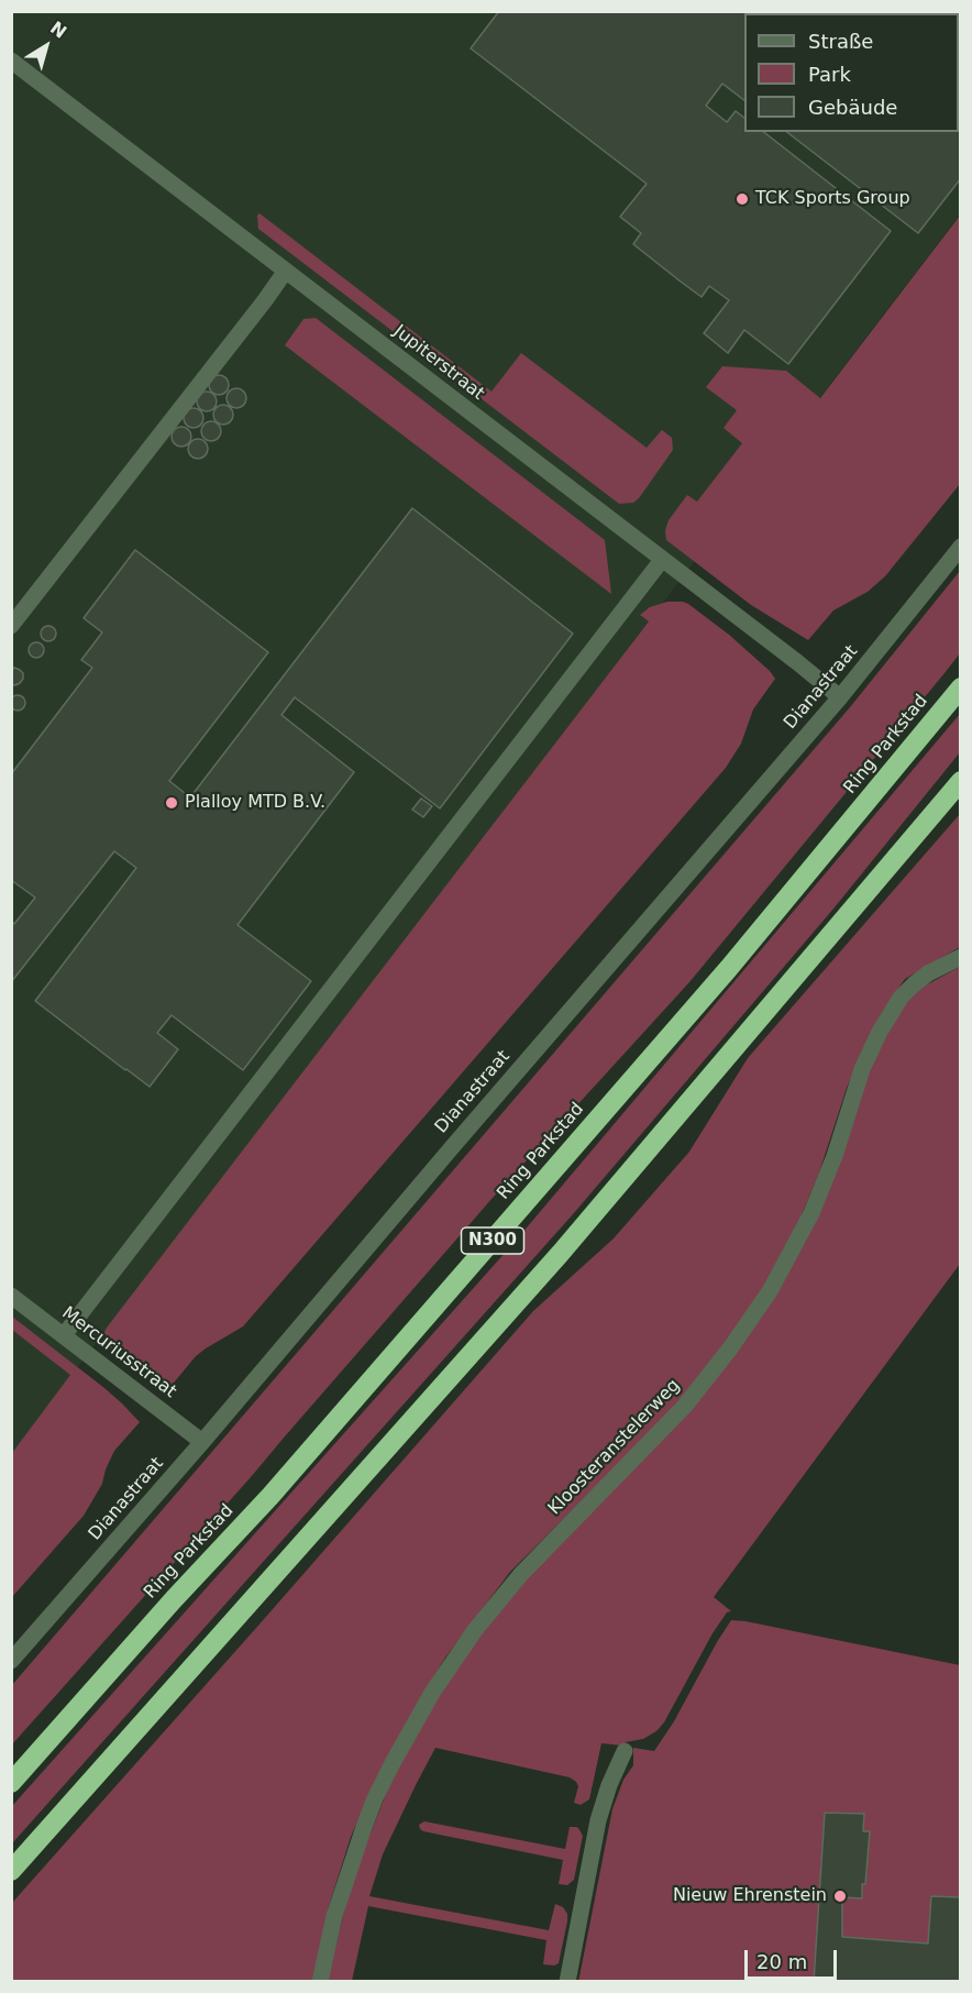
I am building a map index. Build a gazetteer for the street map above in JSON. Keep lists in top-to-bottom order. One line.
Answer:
{"streets":{"highway":["Ring Parkstad","N300"],"street":["Jupiterstraat","Dianastraat","Mercuriusstraat","Kloosteranstelerweg"]},"crossings":[["Jupiterstraat","Dianastraat"],["Dianastraat","Mercuriusstraat"]],"places":["TCK Sports Group","Plalloy MTD B.V.","Nieuw Ehrenstein"],"legend":["Straße","Park","Gebäude"],"scale_bar":"20 m","north":"top right"}
